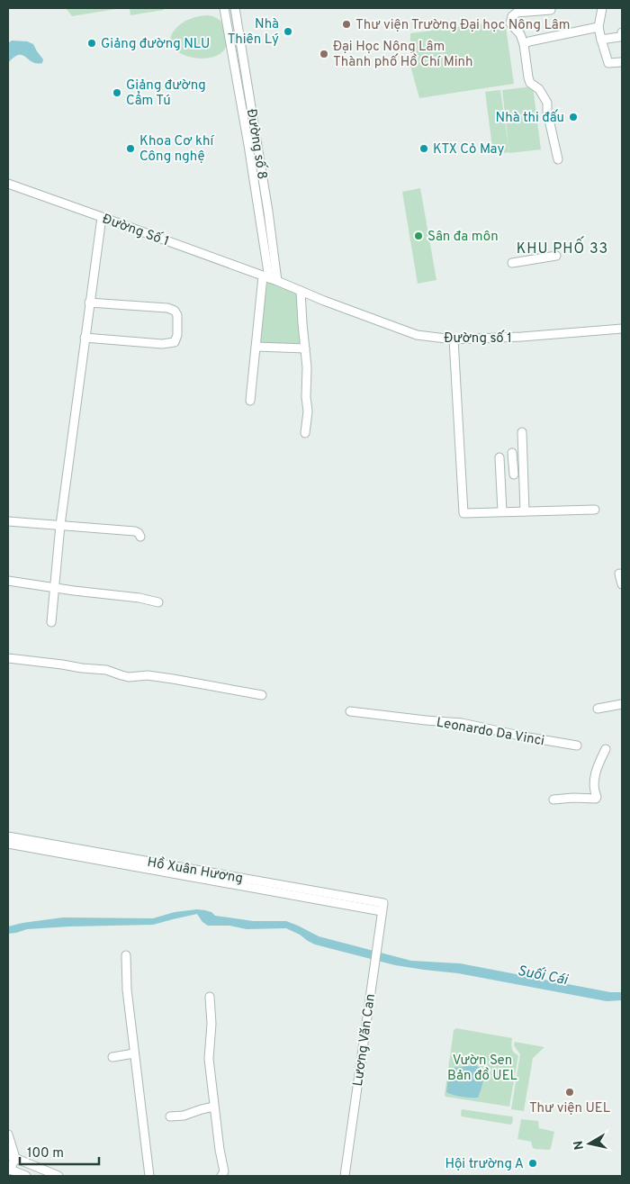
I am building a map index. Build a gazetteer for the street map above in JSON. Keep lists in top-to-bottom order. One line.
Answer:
{"streets":{"street":["Đường số 8","Đường Số 1","Đường số 1","Leonardo Da Vinci","Hồ Xuân Hương","Lương Văn Can"]},"crossings":[["Đường số 8","Đường Số 1"],["Đường số 8","Đường số 1"],["Đường Số 1","Đường số 1"],["Hồ Xuân Hương","Lương Văn Can"]],"districts":["KHU PHỐ 33"],"water":["Suối Cái"],"parks":["Vườn Sen Bản đồ UEL"],"places":["Thư viện Trường Đại học Nông Lâm","Nhà Thiên Lý","Giảng đường NLU","Đại Học Nông Lâm Thành phố Hồ Chí Minh","Giảng đường Cẩm Tú","Nhà thi đấu","Khoa Cơ khí Công nghệ","KTX Cỏ May","Sân đa môn","Thư viện UEL","Hội trường A"],"scale_bar":"100 m","north":"left"}
